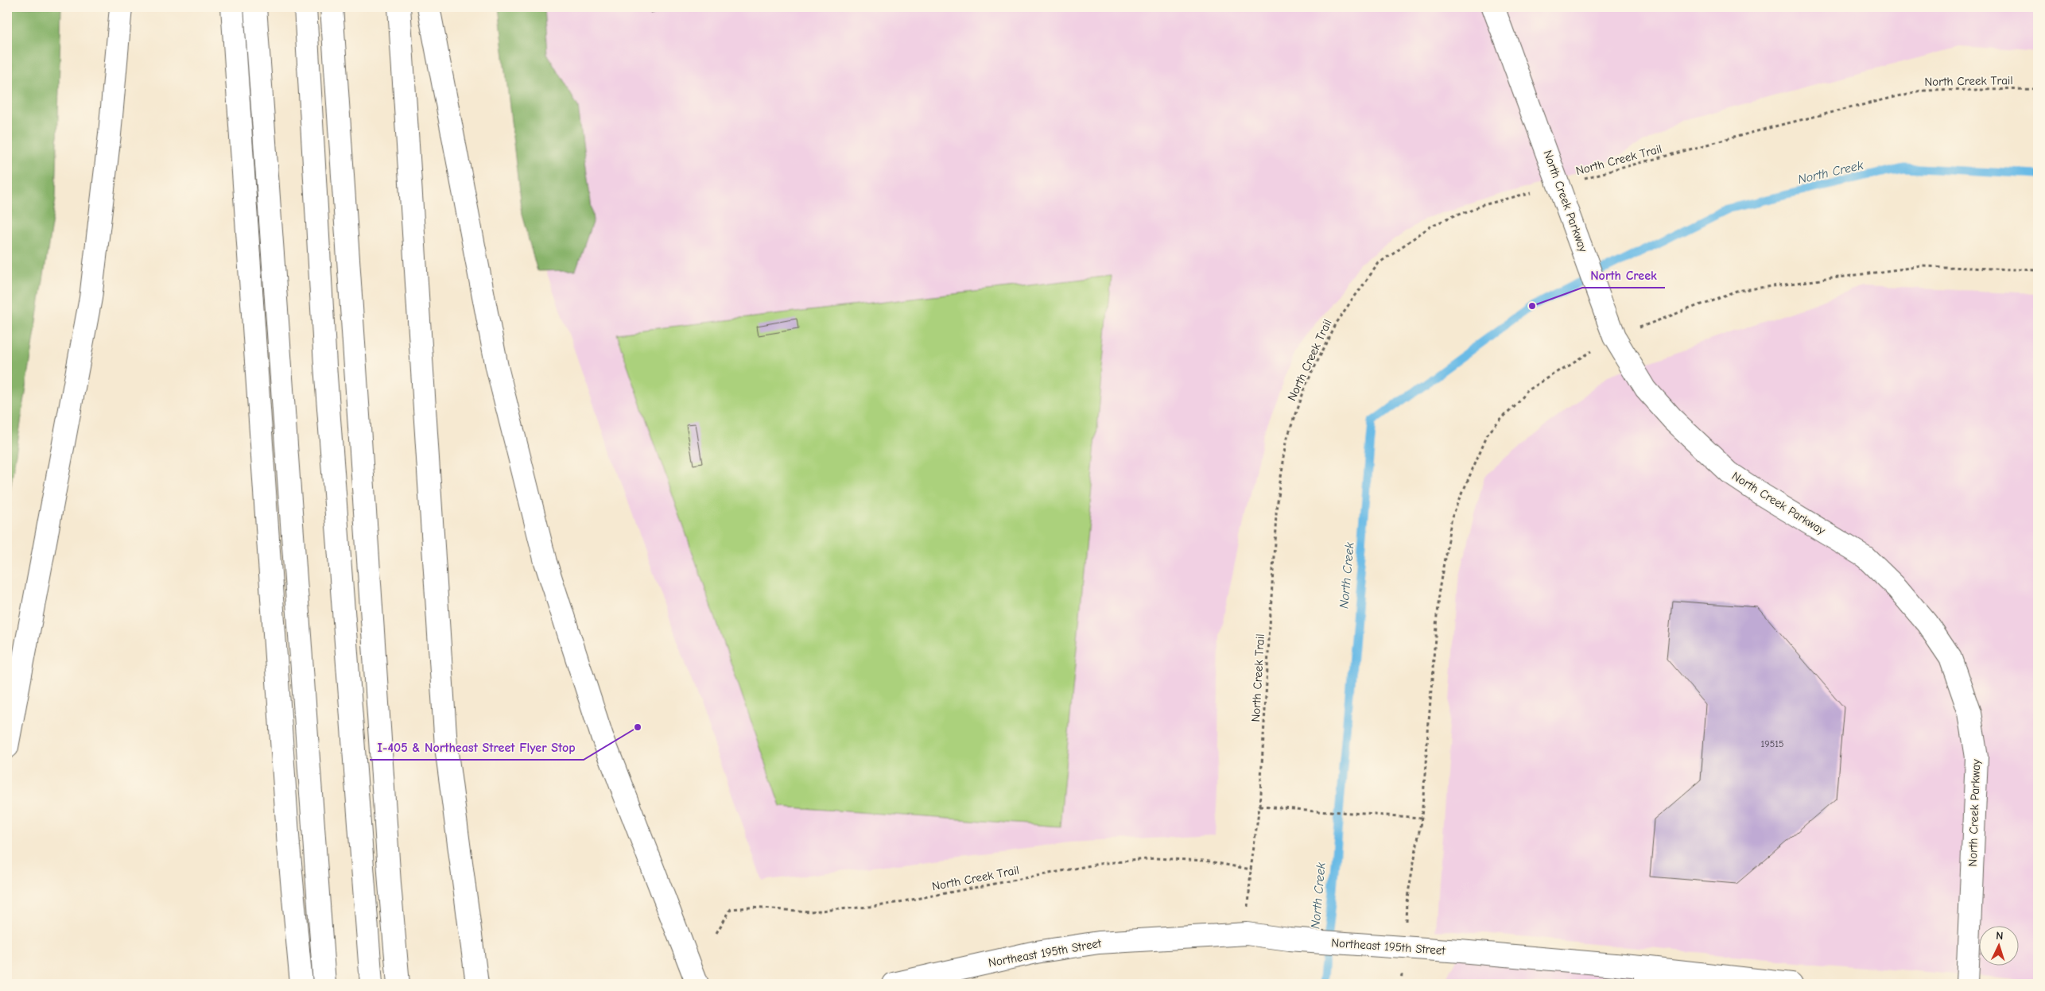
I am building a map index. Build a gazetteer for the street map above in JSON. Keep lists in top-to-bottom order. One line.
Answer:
{"streets":{"main road":["North Creek Parkway","Northeast 195th Street"],"path":["North Creek Trail"]},"crossings":[["North Creek Trail","North Creek Parkway"],["North Creek Trail","Northeast 195th Street"]],"water":["North Creek"],"places":["North Creek","I-405 & Northeast Street Flyer Stop"],"house_numbers":["19515"],"north":"top"}
